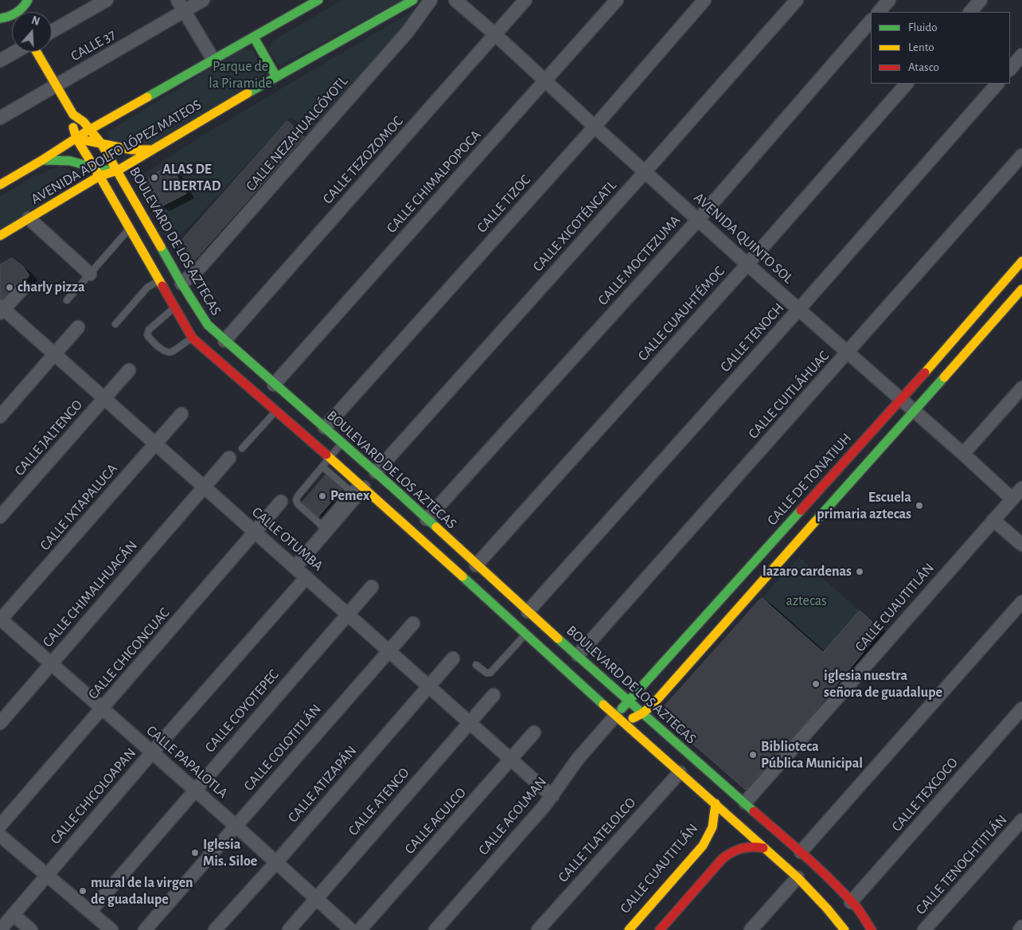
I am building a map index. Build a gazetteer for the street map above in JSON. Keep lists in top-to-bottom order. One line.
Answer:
{"streets":{"main road":["AVENIDA ADOLFO LÓPEZ MATEOS","BOULEVARD DE LOS AZTECAS","CALLE DE TONATIUH","CALLE CUAUTITLÁN"],"street":["CALLE 37","CALLE NEZAHUALCÓYOTL","CALLE TEZOZOMOC","CALLE CHIMALPOPOCA","CALLE TIZOC","CALLE XICOTÉNCATL","AVENIDA QUINTO SOL","CALLE MOCTEZUMA","CALLE CUAUHTÉMOC","CALLE TENOCH","CALLE CUITLÁHUAC","CALLE JALTENCO","CALLE IXTAPALUCA","CALLE OTUMBA","CALLE CHIMALHUACÁN","CALLE CHICONCUAC","CALLE COYOTEPEC","CALLE COLOTITLÁN","CALLE PAPALOTLA","CALLE ATIZAPÁN","CALLE TEXCOCO","CALLE CHICOLOAPAN","CALLE ATENCO","CALLE ACOLMAN","CALLE ACULCO","CALLE TLATELOLCO","CALLE TENOCHTITLÁN"]},"crossings":[["CALLE NEZAHUALCÓYOTL","BOULEVARD DE LOS AZTECAS"],["AVENIDA ADOLFO LÓPEZ MATEOS","BOULEVARD DE LOS AZTECAS"],["CALLE TEZOZOMOC","AVENIDA QUINTO SOL"],["CALLE TEZOZOMOC","BOULEVARD DE LOS AZTECAS"],["CALLE CHIMALPOPOCA","AVENIDA QUINTO SOL"],["CALLE CHIMALPOPOCA","BOULEVARD DE LOS AZTECAS"],["CALLE TIZOC","AVENIDA QUINTO SOL"],["CALLE TIZOC","BOULEVARD DE LOS AZTECAS"],["CALLE XICOTÉNCATL","AVENIDA QUINTO SOL"],["CALLE XICOTÉNCATL","BOULEVARD DE LOS AZTECAS"],["AVENIDA QUINTO SOL","CALLE MOCTEZUMA"],["AVENIDA QUINTO SOL","CALLE CUAUHTÉMOC"],["AVENIDA QUINTO SOL","CALLE TENOCH"],["AVENIDA QUINTO SOL","CALLE CUITLÁHUAC"],["AVENIDA QUINTO SOL","CALLE DE TONATIUH"],["AVENIDA QUINTO SOL","CALLE CUAUTITLÁN"],["BOULEVARD DE LOS AZTECAS","CALLE MOCTEZUMA"],["BOULEVARD DE LOS AZTECAS","CALLE CUAUHTÉMOC"],["BOULEVARD DE LOS AZTECAS","CALLE TENOCH"],["BOULEVARD DE LOS AZTECAS","CALLE CUITLÁHUAC"],["BOULEVARD DE LOS AZTECAS","CALLE DE TONATIUH"],["BOULEVARD DE LOS AZTECAS","CALLE CUAUTITLÁN"],["BOULEVARD DE LOS AZTECAS","CALLE TEXCOCO"],["BOULEVARD DE LOS AZTECAS","CALLE ACOLMAN"],["BOULEVARD DE LOS AZTECAS","CALLE TLATELOLCO"],["CALLE JALTENCO","CALLE OTUMBA"],["CALLE DE TONATIUH","CALLE ACOLMAN"],["CALLE IXTAPALUCA","CALLE OTUMBA"],["CALLE IXTAPALUCA","CALLE PAPALOTLA"],["CALLE OTUMBA","CALLE CHIMALHUACÁN"],["CALLE OTUMBA","CALLE CHICONCUAC"],["CALLE OTUMBA","CALLE COYOTEPEC"],["CALLE OTUMBA","CALLE COLOTITLÁN"],["CALLE OTUMBA","CALLE ATIZAPÁN"],["CALLE OTUMBA","CALLE CHICOLOAPAN"],["CALLE OTUMBA","CALLE ATENCO"],["CALLE OTUMBA","CALLE ACOLMAN"],["CALLE OTUMBA","CALLE ACULCO"],["CALLE CHIMALHUACÁN","CALLE PAPALOTLA"],["CALLE CHICONCUAC","CALLE PAPALOTLA"],["CALLE COYOTEPEC","CALLE PAPALOTLA"],["CALLE COLOTITLÁN","CALLE PAPALOTLA"],["CALLE PAPALOTLA","CALLE ATIZAPÁN"],["CALLE PAPALOTLA","CALLE CHICOLOAPAN"],["CALLE PAPALOTLA","CALLE ATENCO"]],"parks":["Parque de la Piramide","aztecas"],"places":["ALAS DE LIBERTAD","charly pizza","Pemex","Escuela primaria aztecas","lazaro cardenas","iglesia nuestra señora de guadalupe","Biblioteca Pública Municipal","Iglesia Mis. Siloe","mural de la virgen de guadalupe"],"legend":["Fluido","Lento","Atasco"],"north":"top"}
